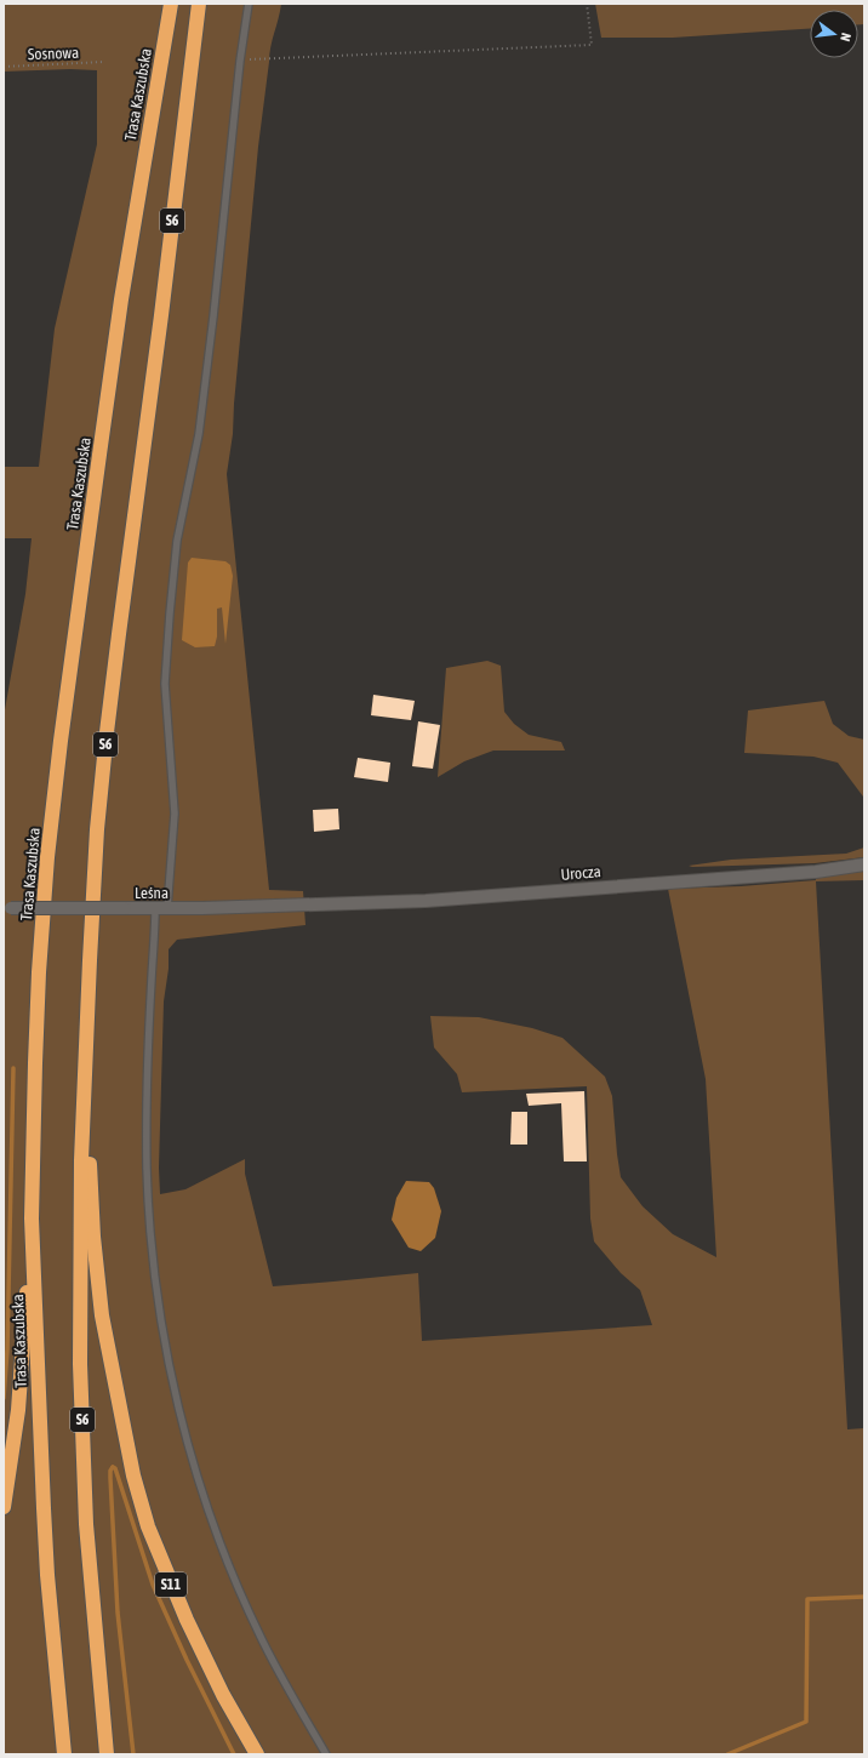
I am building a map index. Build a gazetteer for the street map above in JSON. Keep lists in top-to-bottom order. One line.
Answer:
{"streets":{"highway":["Trasa Kaszubska","S6","S11"],"street":["Urocza","Leśna"],"path":["Sosnowa"]},"crossings":[["S6","S11"],["Urocza","Leśna"]],"north":"right"}
